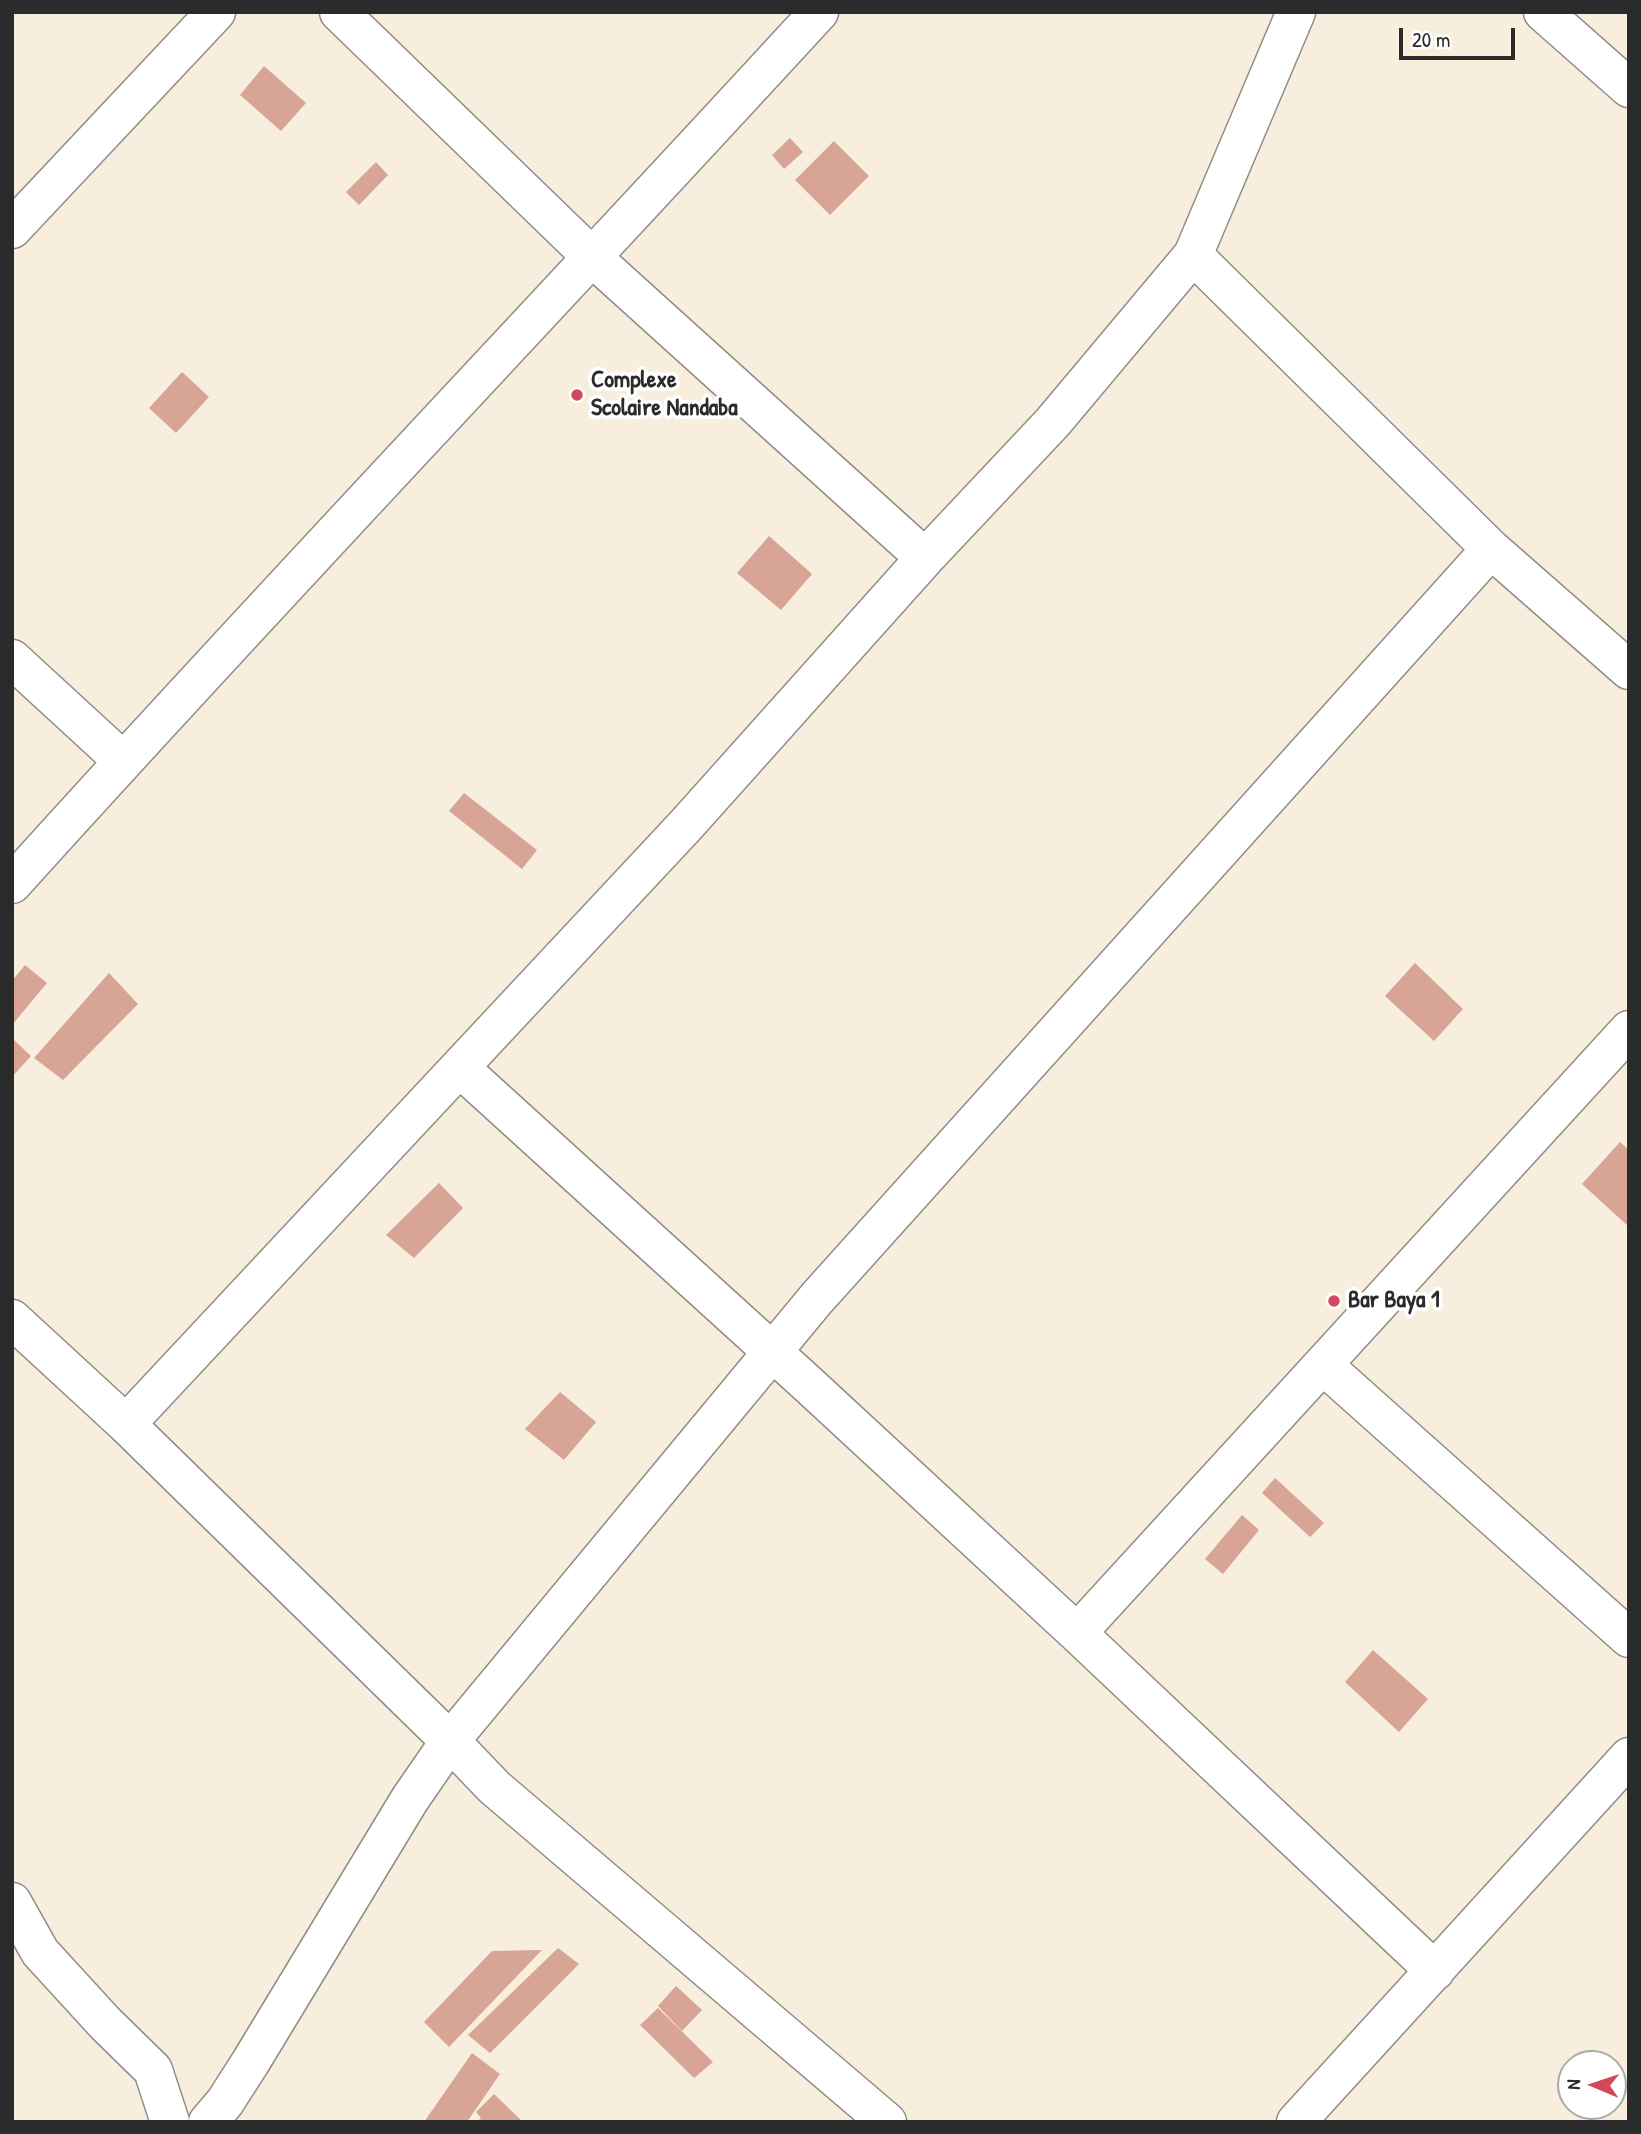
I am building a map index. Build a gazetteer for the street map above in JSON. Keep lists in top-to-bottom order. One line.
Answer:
{"places":["Complexe Scolaire Nandaba","Bar Baya 1"],"scale_bar":"20 m","north":"left"}
